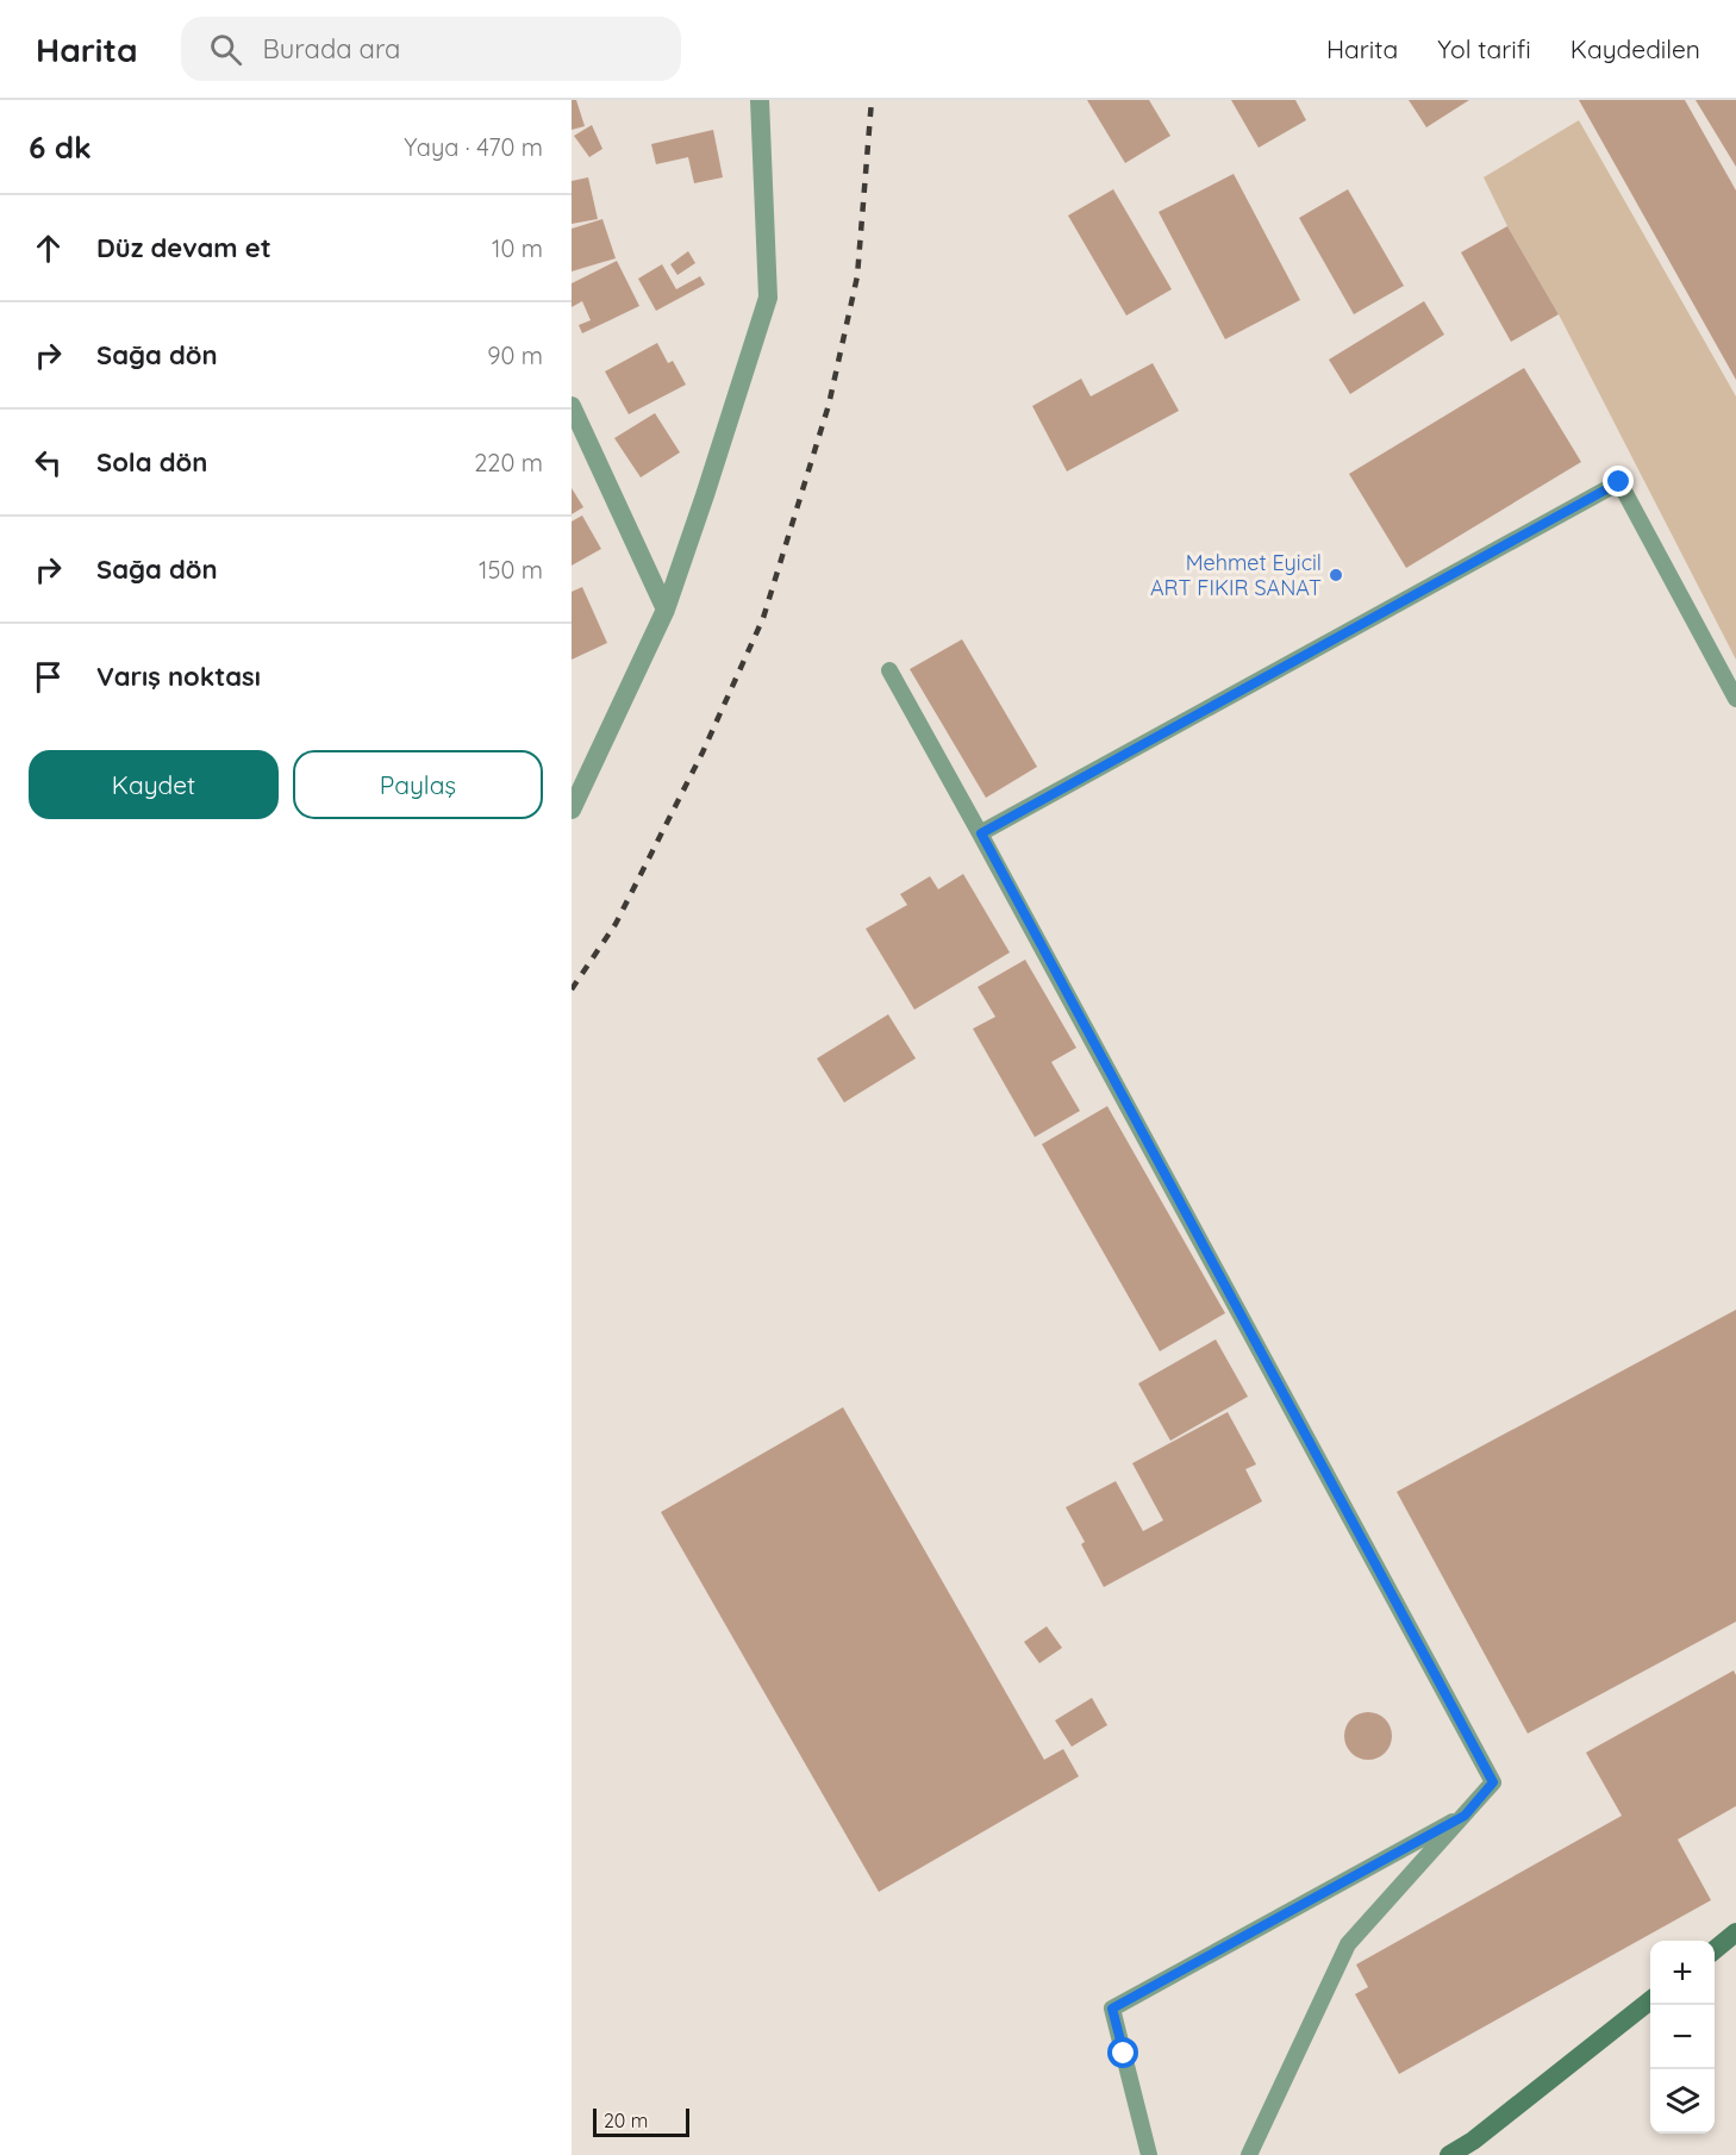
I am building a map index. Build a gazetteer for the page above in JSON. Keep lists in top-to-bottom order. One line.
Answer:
{"places":["Mehmet Eyicil ART FIKIR SANAT"],"scale_bar":"20 m","page":{"header":"Harita","search":"Burada ara","nav":["Harita","Yol tarifi","Kaydedilen"],"heading":["6 dk","Yaya · 470 m"],"list":[["Düz devam et","10 m"],["Sağa dön","90 m"],["Sola dön","220 m"],["Sağa dön","150 m"],"Varış noktası"],"buttons":["Kaydet","Paylaş"],"map_buttons":["+","−"],"scale":"20 m"}}
